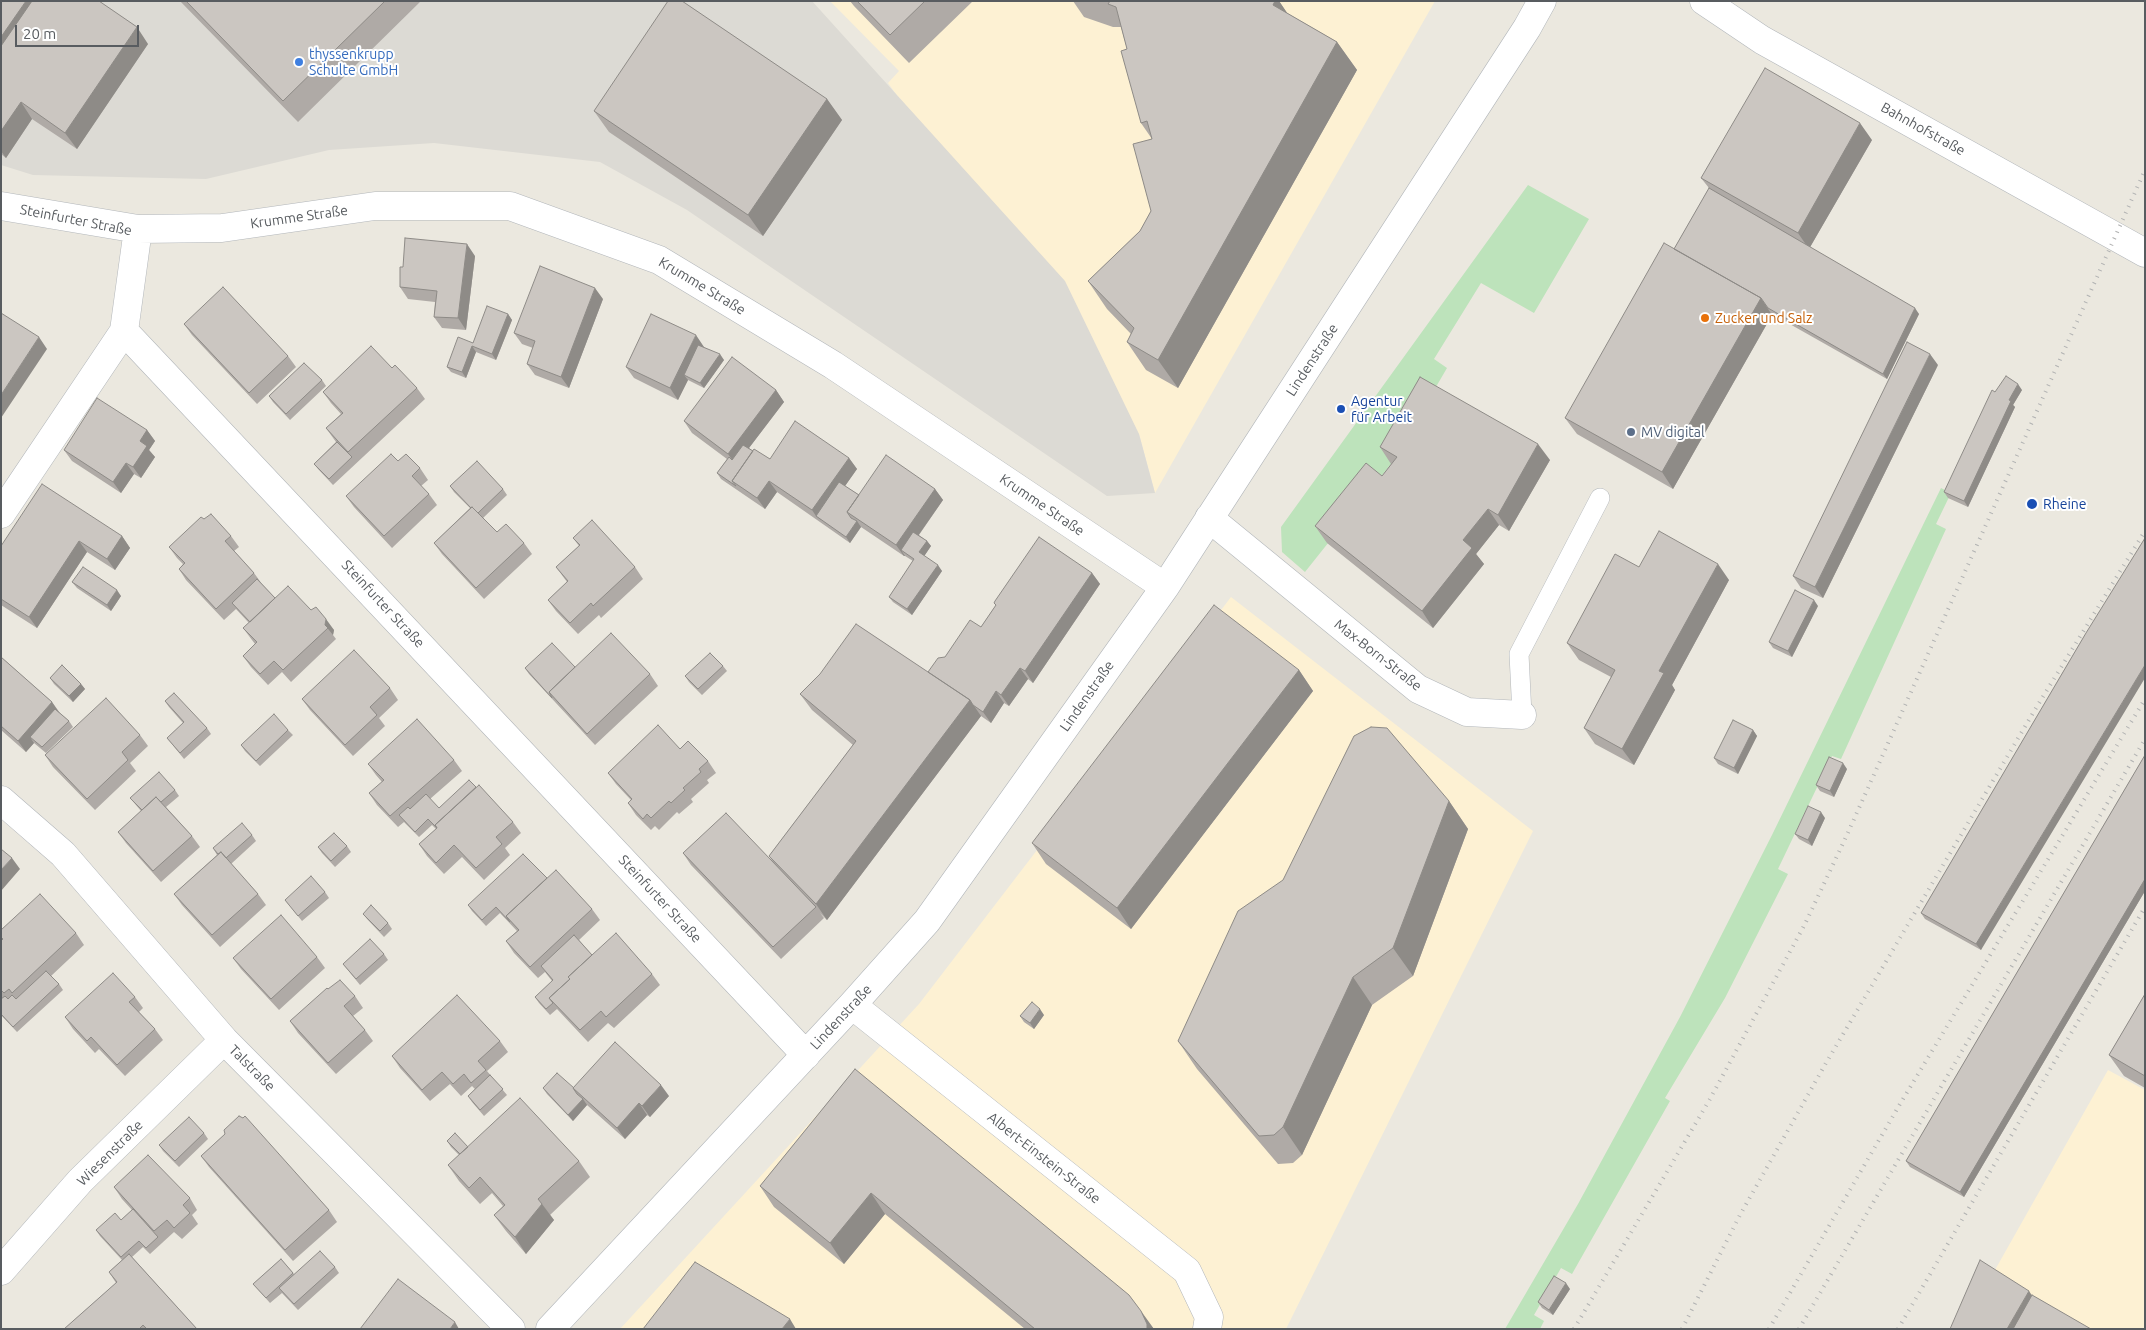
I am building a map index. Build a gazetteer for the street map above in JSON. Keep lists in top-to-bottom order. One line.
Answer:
{"streets":{"street":["Bahnhofstraße","Krumme Straße","Steinfurter Straße","Lindenstraße","Max-Born-Straße","Talstraße","Wiesenstraße","Albert-Einstein-Straße"]},"crossings":[["Krumme Straße","Steinfurter Straße"],["Krumme Straße","Lindenstraße"],["Steinfurter Straße","Lindenstraße"],["Lindenstraße","Max-Born-Straße"],["Lindenstraße","Albert-Einstein-Straße"],["Talstraße","Wiesenstraße"]],"places":["thyssenkrupp Schulte GmbH","Zucker und Salz","Agentur für Arbeit","MV digital","Rheine"],"scale_bar":"20 m"}
